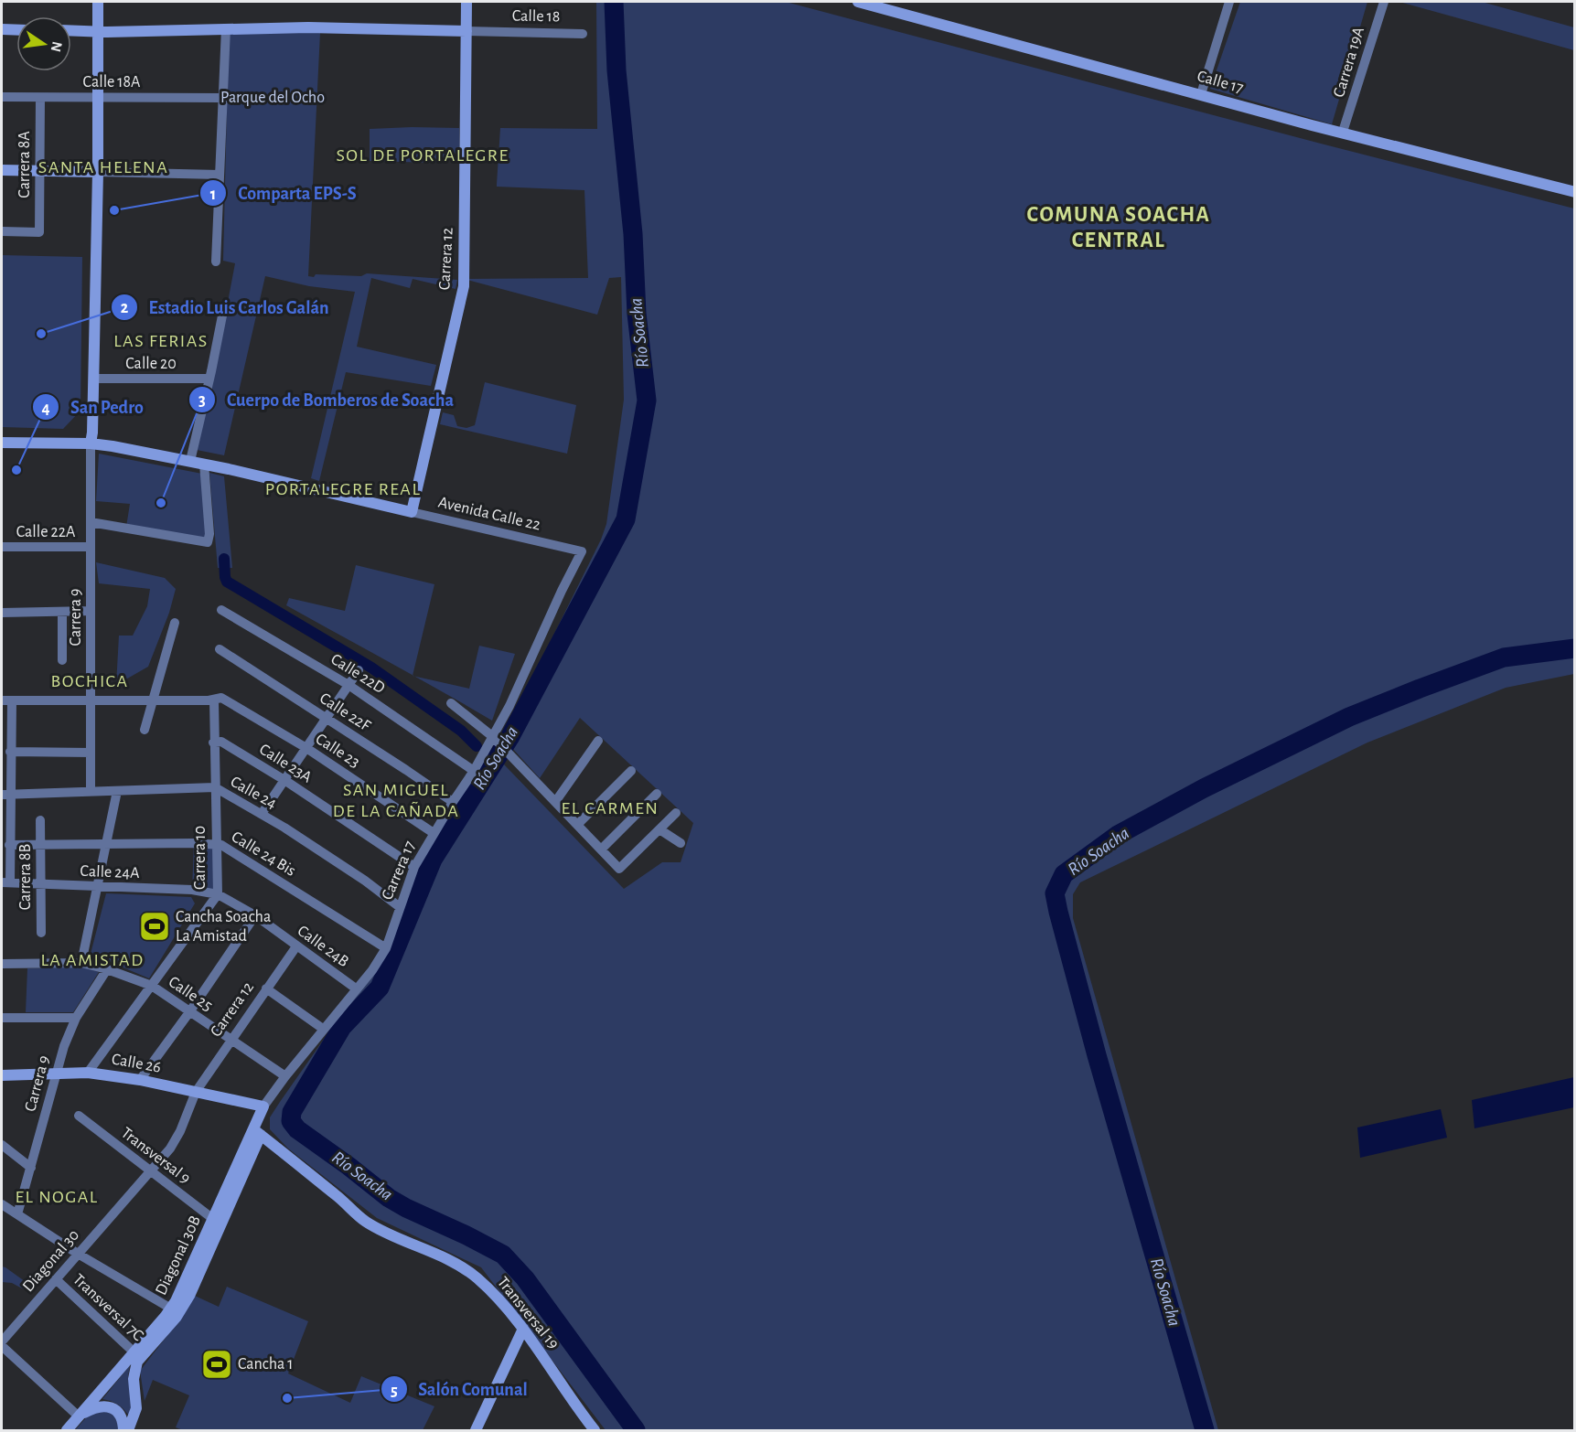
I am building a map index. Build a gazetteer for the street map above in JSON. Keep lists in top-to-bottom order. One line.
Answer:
{"streets":{"street":["Calle 18","Carrera 19A","Calle 18A","Calle 17","Carrera 8A","Carrera 12","Calle 20","Avenida Calle 22","Calle 22A","Carrera 9","Calle 22D","Calle 22F","Calle 23","Calle 23A","Calle 24","Calle 24 Bis","Carrera 10","Carrera 17","Calle 24A","Carrera 8B","Calle 24B","Calle 25","Calle 26","Transversal 9","Diagonal 30B","Diagonal 30","Transversal 7C","Transversal 19"]},"crossings":[["Calle 18","Carrera 12"],["Carrera 19A","Calle 17"],["Calle 18A","Carrera 8A"],["Carrera 12","Avenida Calle 22"],["Carrera 12","Calle 24B"],["Carrera 12","Calle 25"],["Carrera 12","Calle 26"],["Carrera 12","Diagonal 30"],["Avenida Calle 22","Carrera 9"],["Avenida Calle 22","Carrera 17"],["Calle 22A","Carrera 9"],["Carrera 9","Calle 24"],["Carrera 9","Calle 25"],["Carrera 9","Calle 26"],["Calle 22D","Carrera 17"],["Calle 22F","Carrera 17"],["Calle 23","Carrera 10"],["Calle 23","Carrera 17"],["Calle 23A","Carrera 10"],["Calle 23A","Carrera 17"],["Calle 24","Carrera 10"],["Calle 24","Carrera 17"],["Calle 24 Bis","Carrera 10"],["Calle 24 Bis","Carrera 17"],["Calle 24 Bis","Carrera 8B"],["Carrera 10","Calle 24A"],["Carrera 10","Calle 24B"],["Carrera 10","Calle 25"],["Carrera 10","Calle 26"],["Carrera 17","Calle 24B"],["Carrera 17","Calle 25"],["Carrera 17","Calle 26"],["Carrera 17","Diagonal 30B"],["Carrera 17","Transversal 19"],["Calle 24A","Carrera 8B"],["Calle 24A","Calle 24B"],["Calle 26","Diagonal 30"],["Transversal 9","Diagonal 30B"],["Transversal 9","Diagonal 30"],["Diagonal 30B","Transversal 7C"],["Diagonal 30B","Transversal 19"],["Diagonal 30","Transversal 7C"]],"districts":["SOL DE PORTALEGRE","SANTA HELENA","COMUNA SOACHA CENTRAL","LAS FERIAS","PORTALEGRE REAL","BOCHICA","SAN MIGUEL DE LA CAÑADA","EL CARMEN","LA AMISTAD","EL NOGAL"],"water":["Río Soacha"],"parks":["Parque del Ocho"],"places":{"other":["Comparta EPS-S","Estadio Luis Carlos Galán","San Pedro","Cuerpo de Bomberos de Soacha","Salón Comunal"],"sports":["Cancha Soacha La Amistad","Cancha 1"]},"north":"right"}
